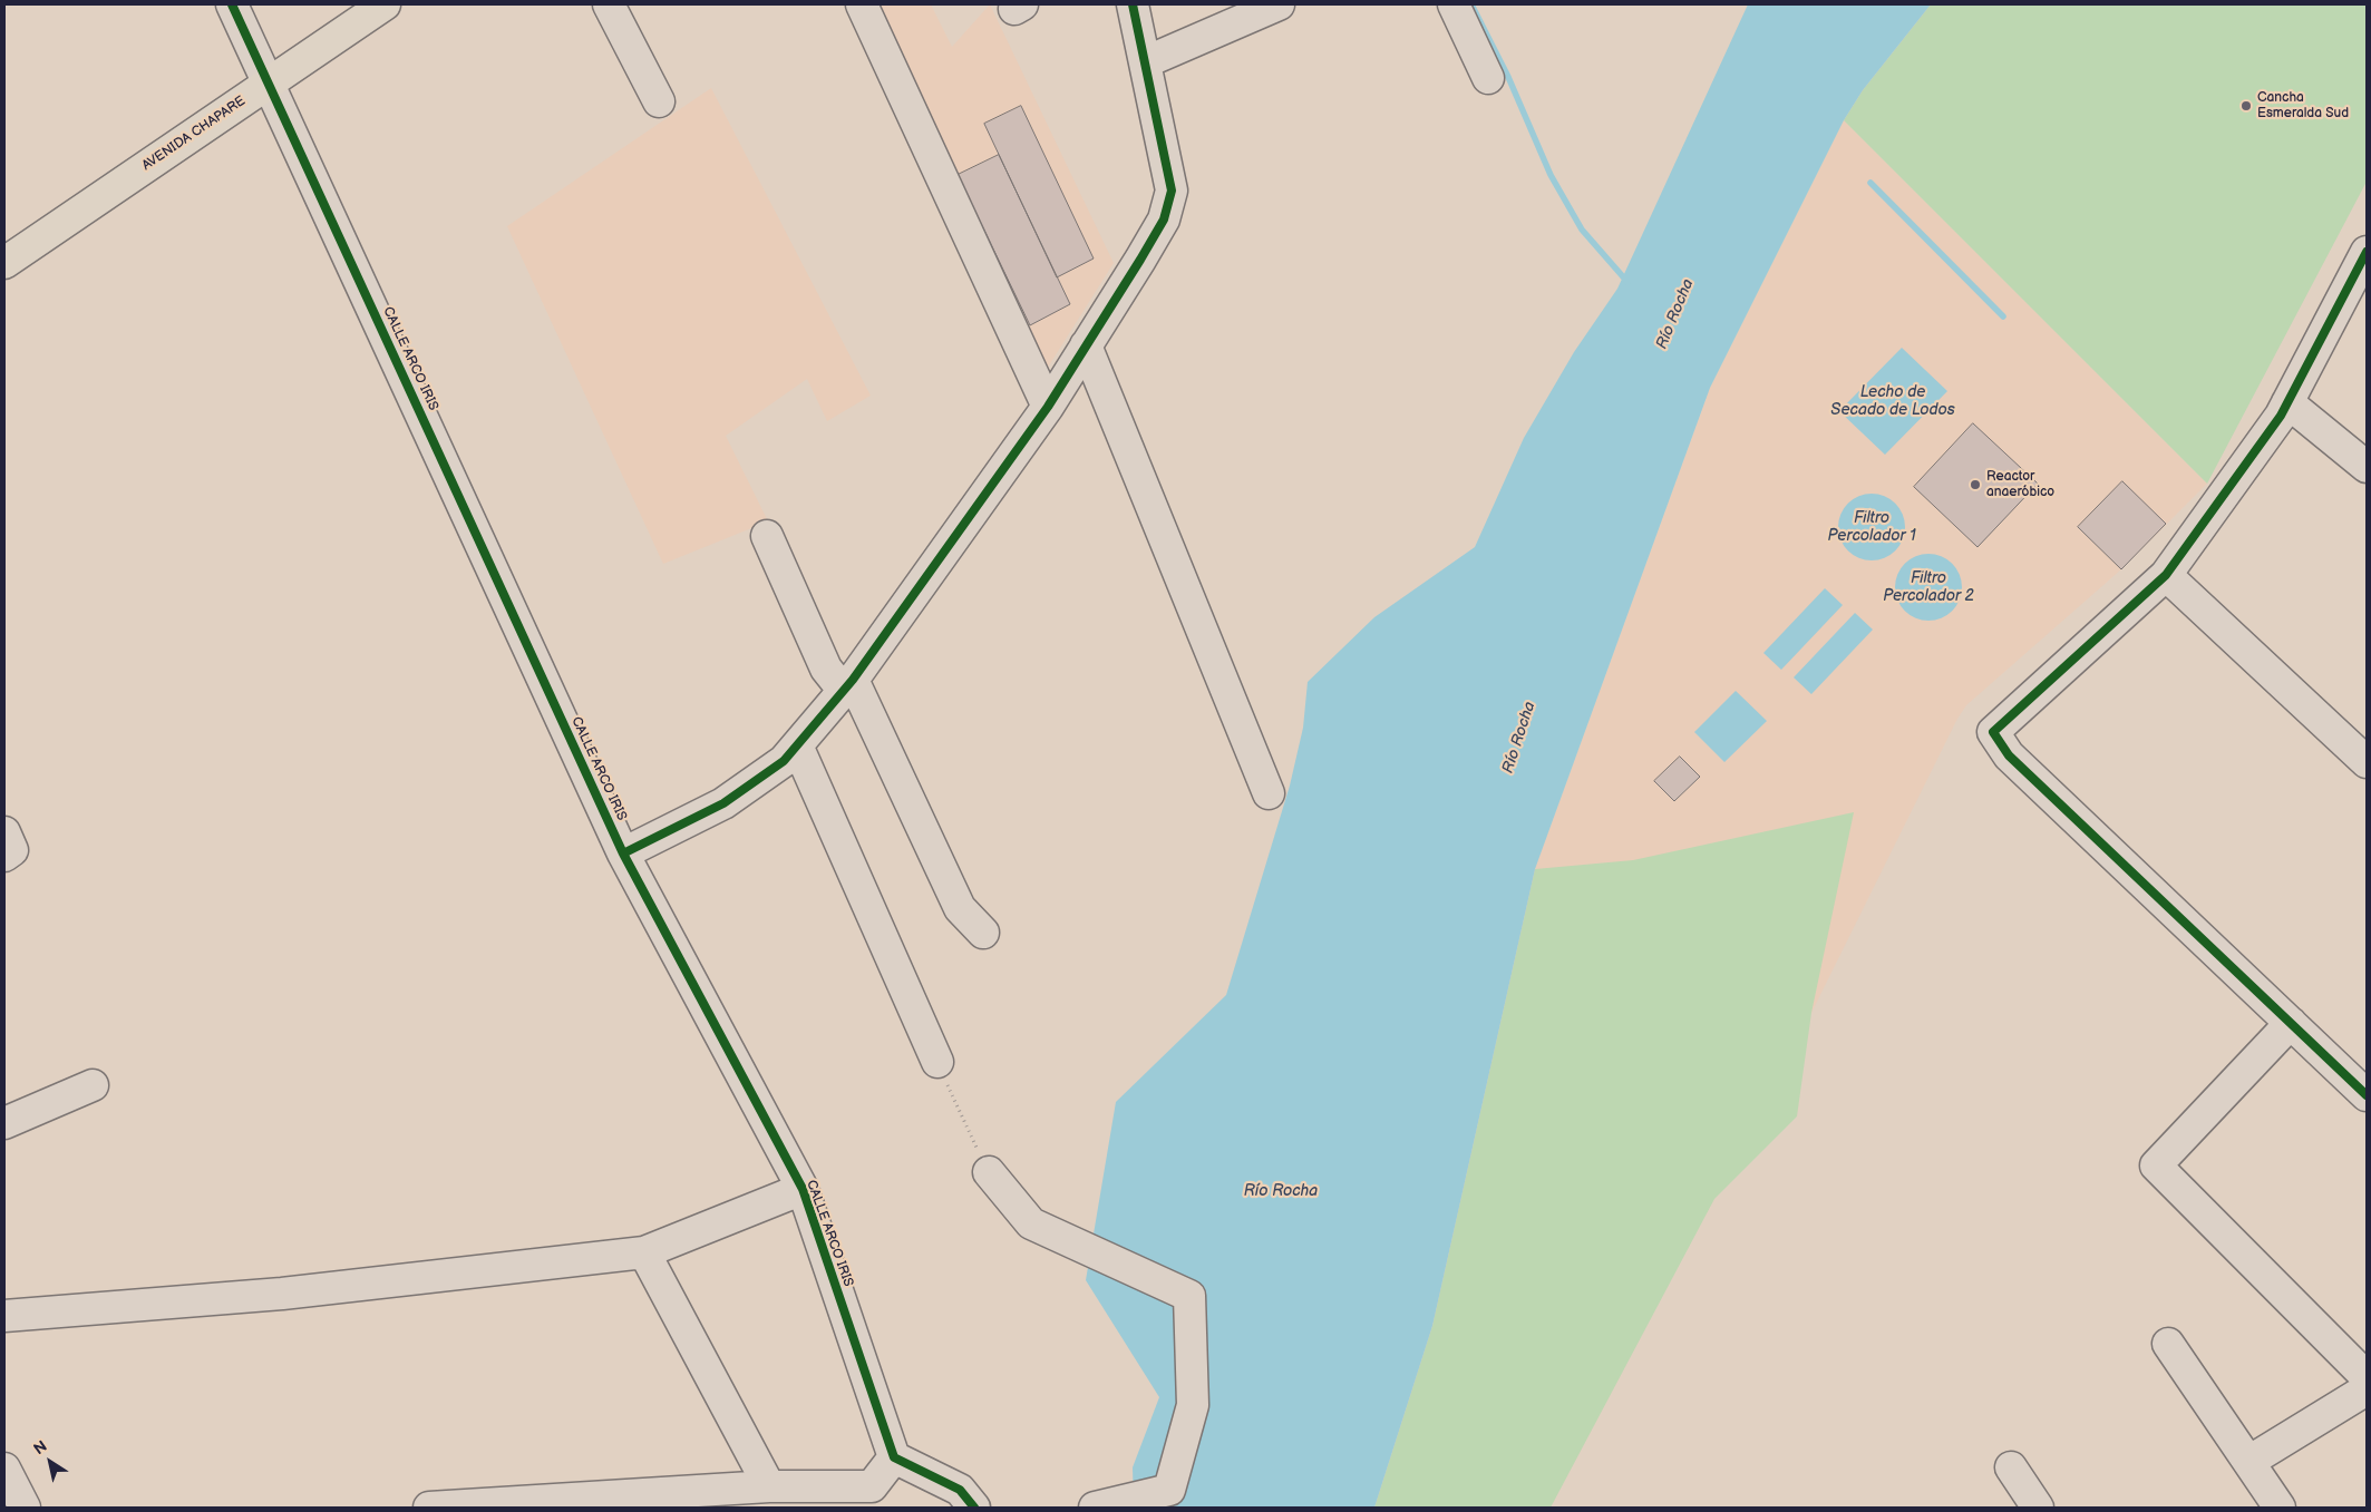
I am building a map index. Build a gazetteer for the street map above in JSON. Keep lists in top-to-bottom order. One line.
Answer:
{"streets":{"main road":["AVENIDA CHAPARE"],"street":["CALLE ARCO IRIS"]},"crossings":[["AVENIDA CHAPARE","CALLE ARCO IRIS"]],"water":["Río Rocha","Lecho de Secado de Lodos","Filtro Percolador 1","Filtro Percolador 2"],"places":["Cancha Esmeralda Sud","Reactor anaeróbico"],"north":"top left"}
